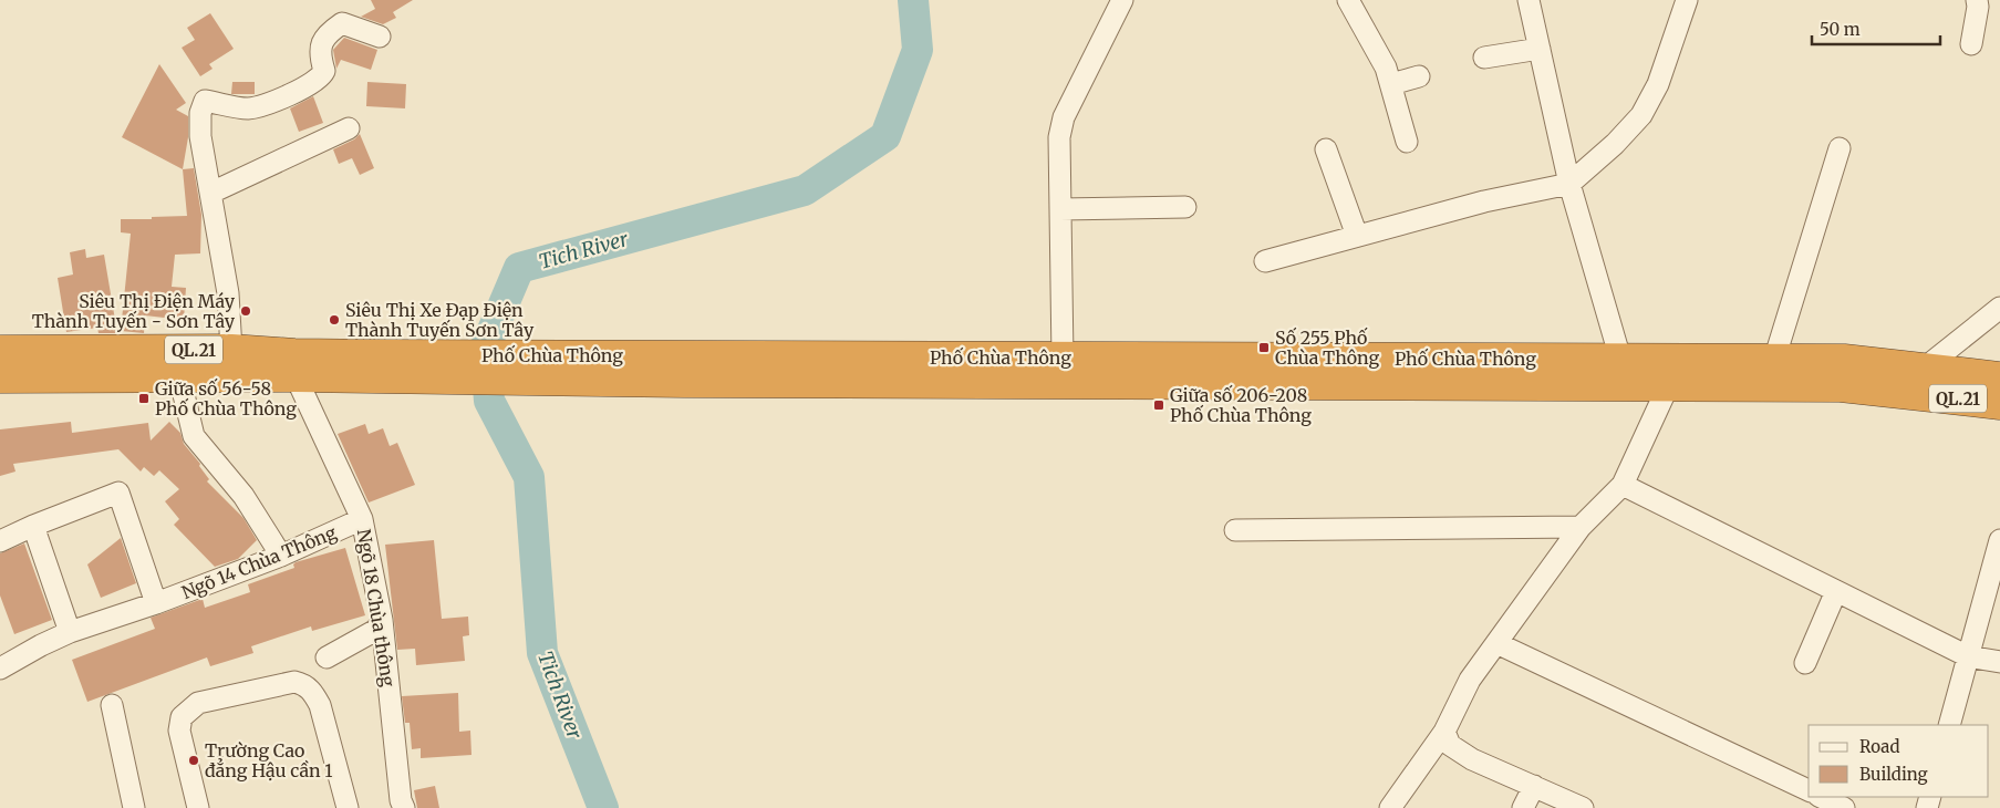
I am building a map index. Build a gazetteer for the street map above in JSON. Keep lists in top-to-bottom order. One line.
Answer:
{"streets":{"highway":["QL.21","Phố Chùa Thông"],"street":["Ngõ 14 Chùa Thông","Ngõ 18 Chùa thông"]},"crossings":[["Phố Chùa Thông","Ngõ 18 Chùa thông"],["Ngõ 14 Chùa Thông","Ngõ 18 Chùa thông"]],"water":["Tich River"],"places":{"other":["Siêu Thị Điện Máy Thành Tuyến - Sơn Tây","Siêu Thị Xe Đạp Điện Thành Tuyến Sơn Tây","Trường Cao đẳng Hậu cần 1"],"transit":["Số 255 Phố Chùa Thông","Giữa số 56-58 Phố Chùa Thông","Giữa số 206-208 Phố Chùa Thông"]},"legend":["Road","Building"],"scale_bar":"50 m"}
